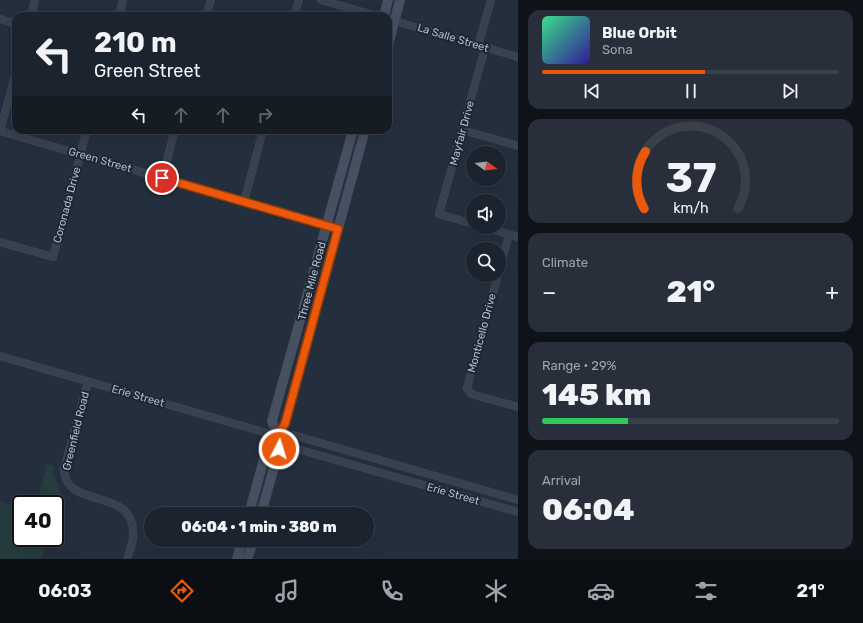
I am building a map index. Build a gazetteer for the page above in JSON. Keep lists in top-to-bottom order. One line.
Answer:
{"streets":{"street":["La Salle Street","Mayfair Drive","Green Street","Coronada Drive","Three Mile Road","Monticello Drive","Erie Street","Greenfield Road"]},"crossings":[["La Salle Street","Mayfair Drive"],["Green Street","Coronada Drive"],["Green Street","Three Mile Road"],["Three Mile Road","Erie Street"],["Erie Street","Greenfield Road"]],"north":"right","page":{"turn":["210 m","Green Street"],"song":["Blue Orbit","Sona"],"tile":["Climate",["Range · 29%","145 km"],["Arrival","06:04"]],"heat":["−","21°","+"],"limit":"40","trip":"06:04 · 1 min · 380 m","tabs":["06:03","21°"],"gauge":["37","km/h"]}}
